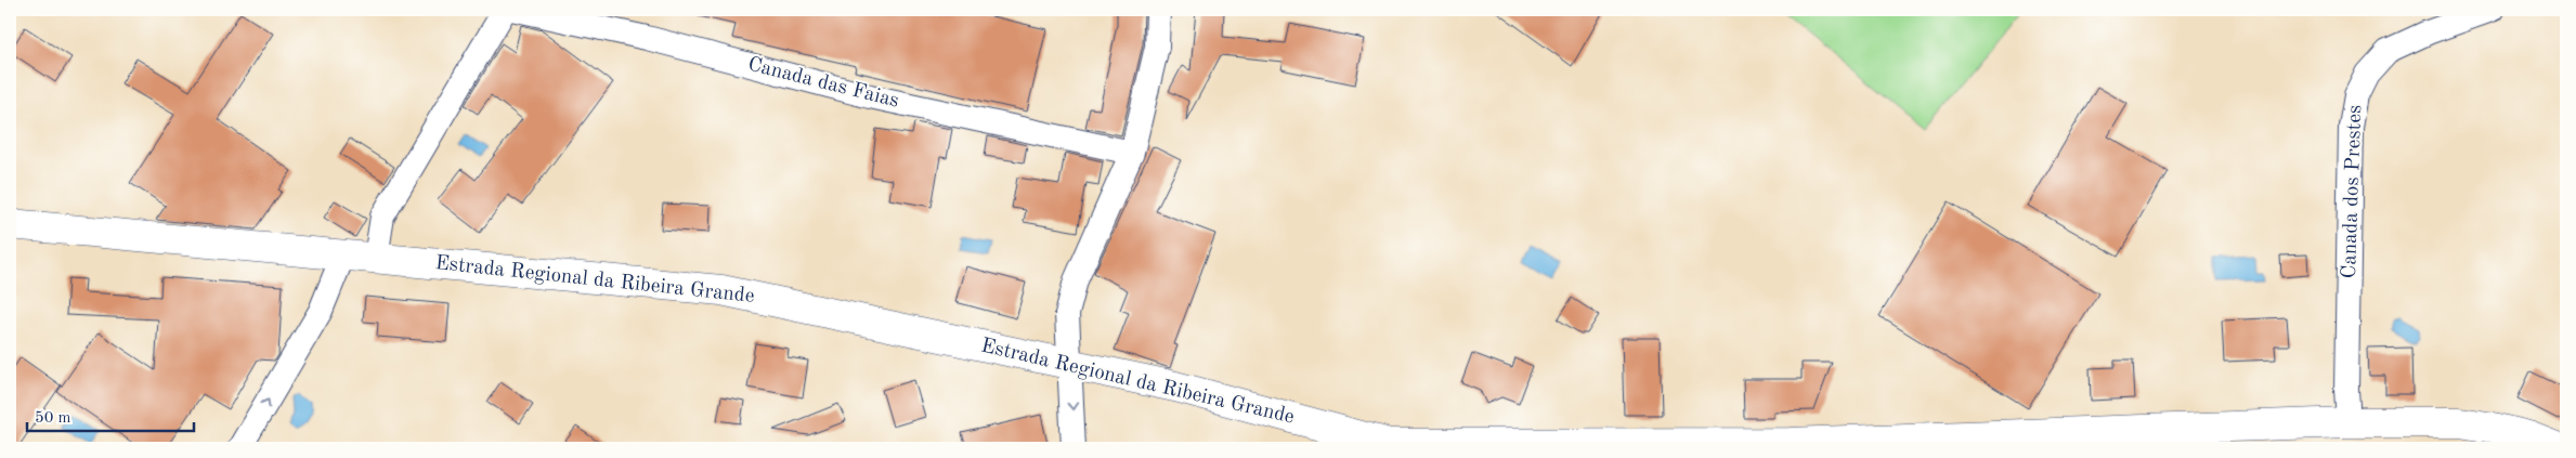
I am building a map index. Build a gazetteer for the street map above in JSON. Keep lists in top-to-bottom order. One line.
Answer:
{"streets":{"main road":["Estrada Regional da Ribeira Grande"],"street":["Canada das Faias","Canada dos Prestes"]},"crossings":[["Canada dos Prestes","Estrada Regional da Ribeira Grande"]],"scale_bar":"50 m"}
